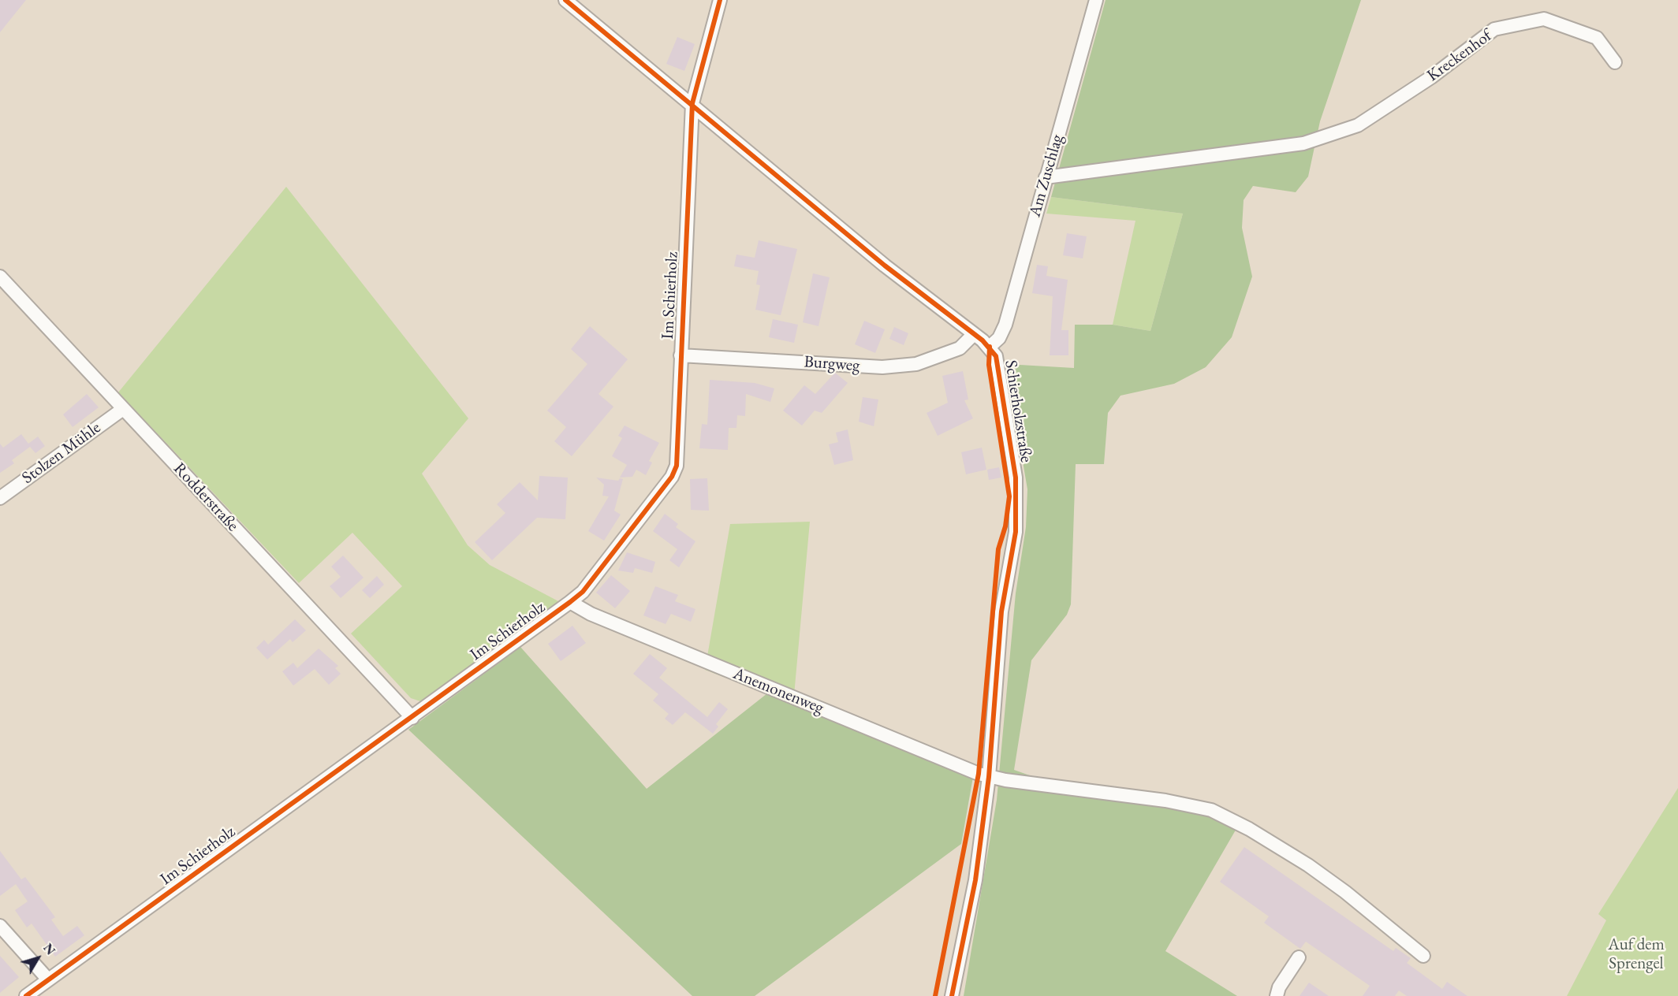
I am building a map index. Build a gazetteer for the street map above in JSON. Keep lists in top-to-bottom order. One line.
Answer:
{"streets":{"street":["Kreckenhof","Am Zuschlag","Im Schierholz","Burgweg","Schierholzstraße","Stolzen Mühle","Rodderstraße","Anemonenweg"]},"crossings":[["Kreckenhof","Am Zuschlag"],["Am Zuschlag","Schierholzstraße"],["Im Schierholz","Burgweg"],["Im Schierholz","Schierholzstraße"],["Im Schierholz","Rodderstraße"],["Im Schierholz","Anemonenweg"],["Burgweg","Schierholzstraße"],["Schierholzstraße","Anemonenweg"],["Stolzen Mühle","Rodderstraße"]],"parks":["Auf dem Sprengel"],"north":"top right"}
